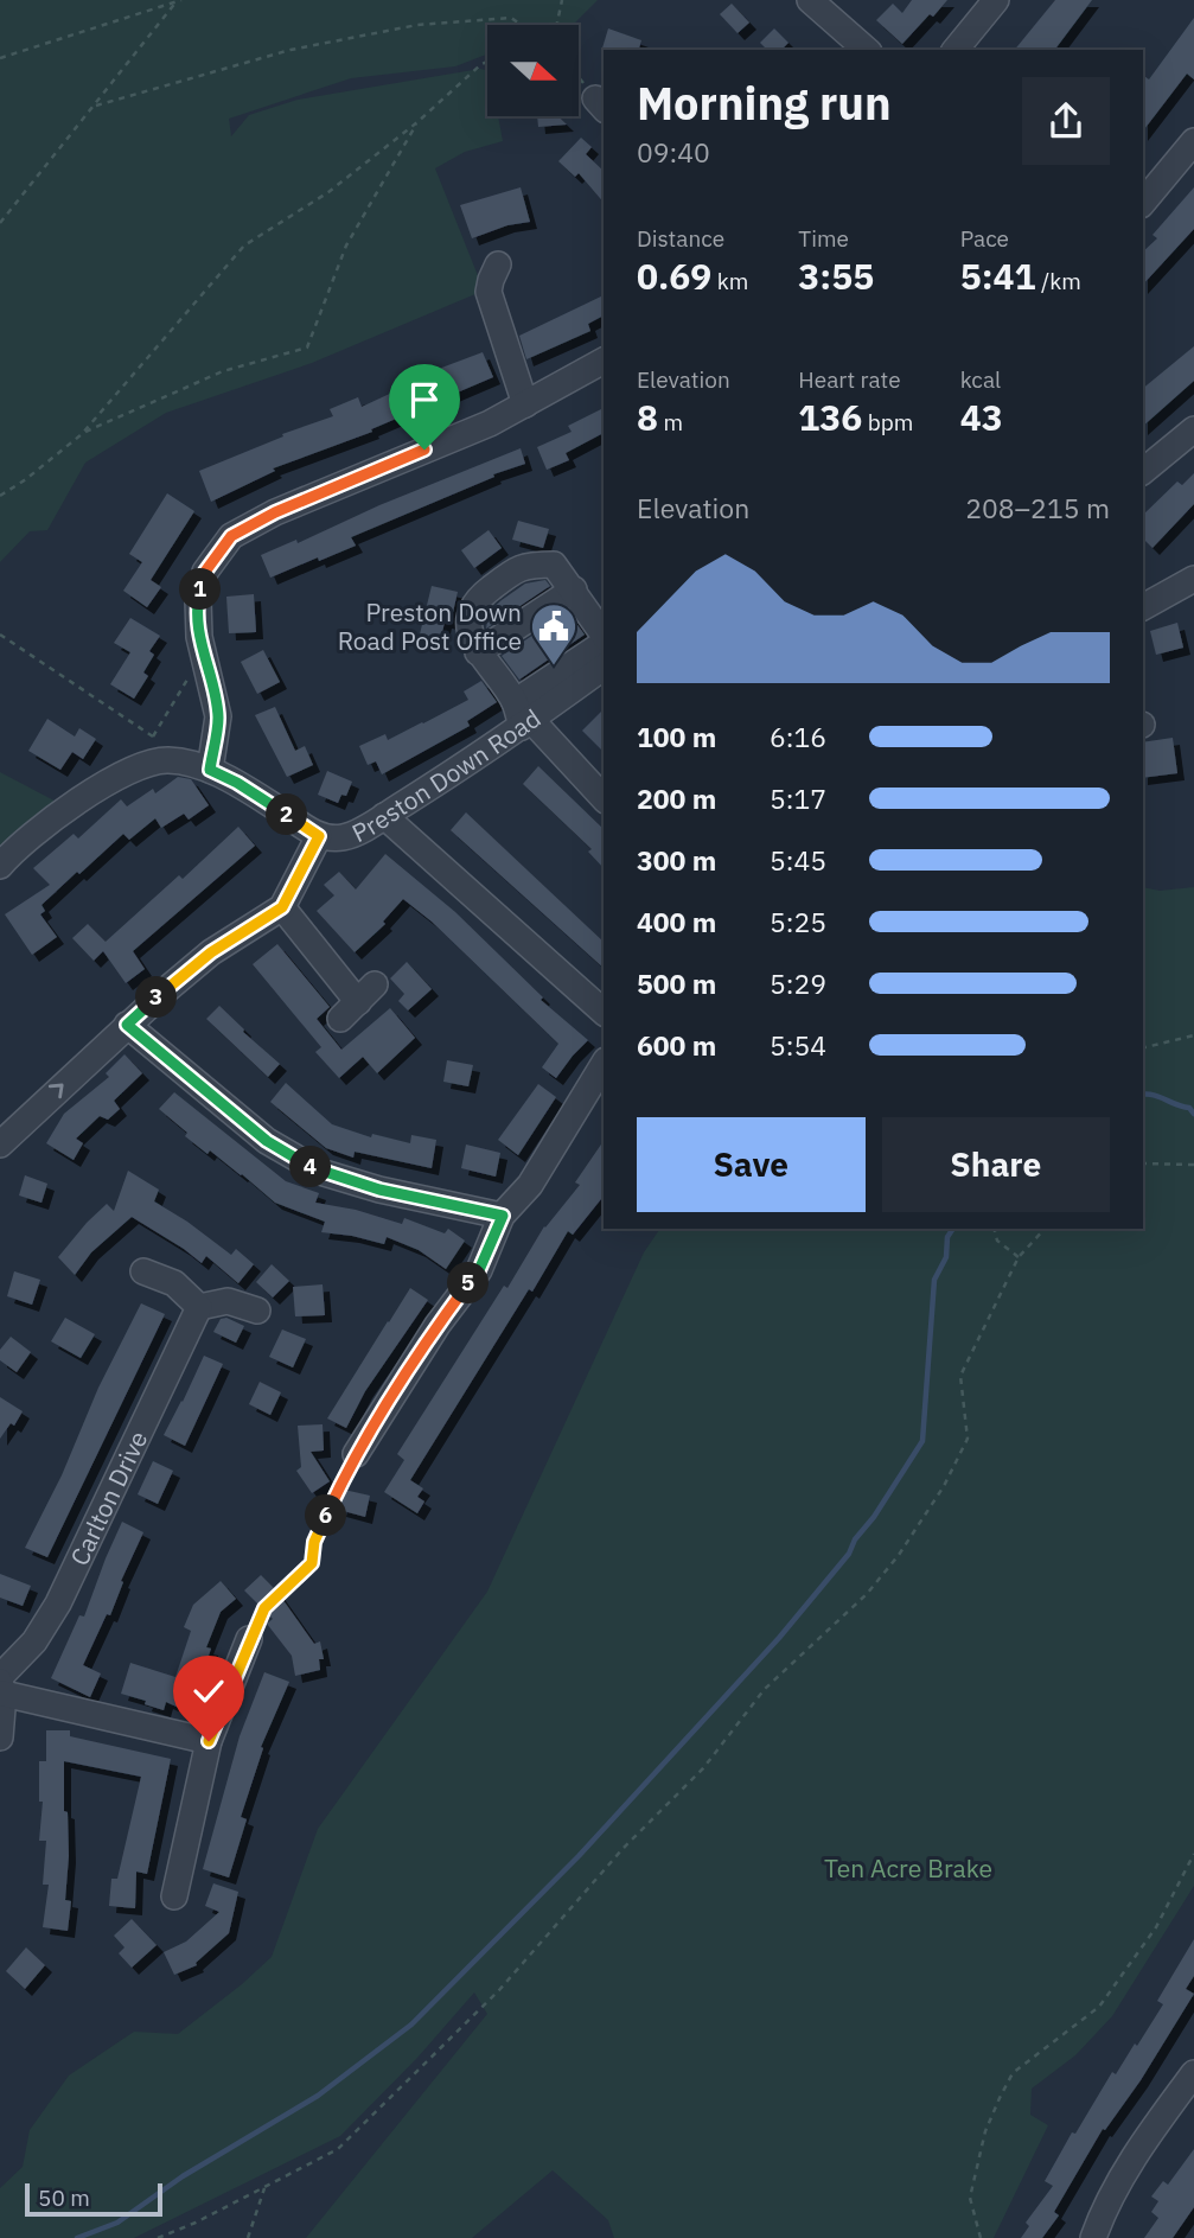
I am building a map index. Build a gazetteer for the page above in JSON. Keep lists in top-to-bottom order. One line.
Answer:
{"streets":{"street":["Preston Down Road","Carlton Drive"]},"parks":["Ten Acre Brake"],"places":{"public building":["Preston Down Road Post Office"]},"scale_bar":"50 m","north":"right","page":{"heading":["Morning run","09:40"],"stats":[["Distance","0.69 km"],["Time","3:55"],["Pace","5:41 /km"],["Elevation","8 m"],["Heart rate","136 bpm"],["kcal","43"]],"chart":["Elevation","208–215 m"],"pins":["1","2","3","4","5","6"],"list":[{"name":"100 m","note":"6:16"},{"name":"200 m","note":"5:17"},{"name":"300 m","note":"5:45"},{"name":"400 m","note":"5:25"},{"name":"500 m","note":"5:29"},{"name":"600 m","note":"5:54"}],"buttons":["Save","Share"],"scale":"50 m"}}
